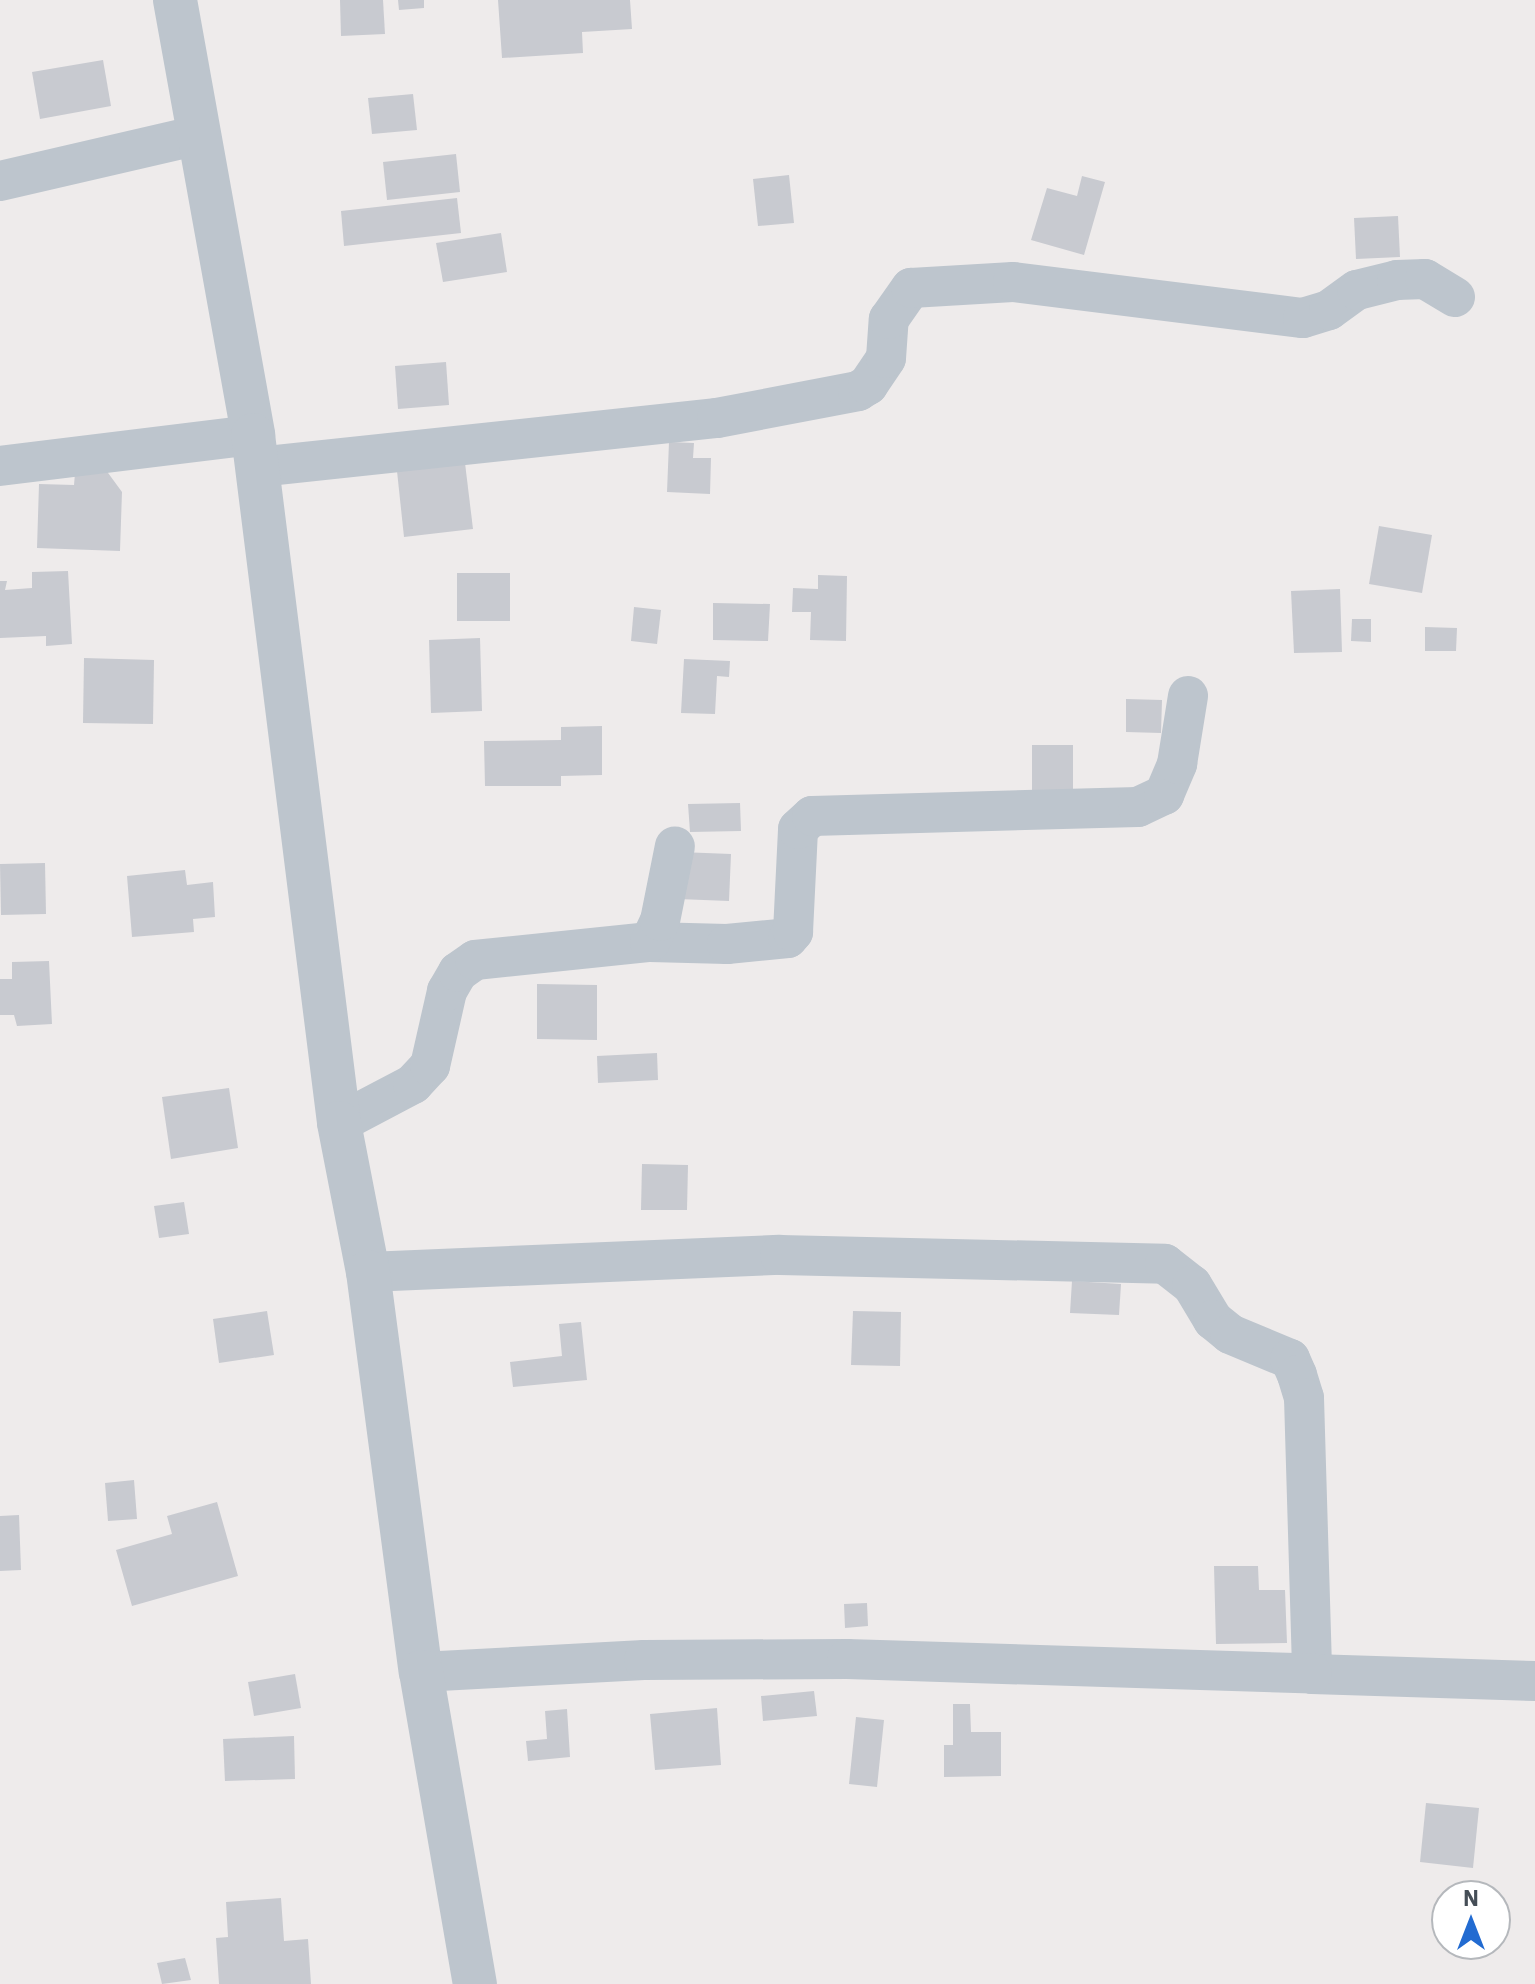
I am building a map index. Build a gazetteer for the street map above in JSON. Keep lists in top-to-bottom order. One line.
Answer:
{"north":"top"}
